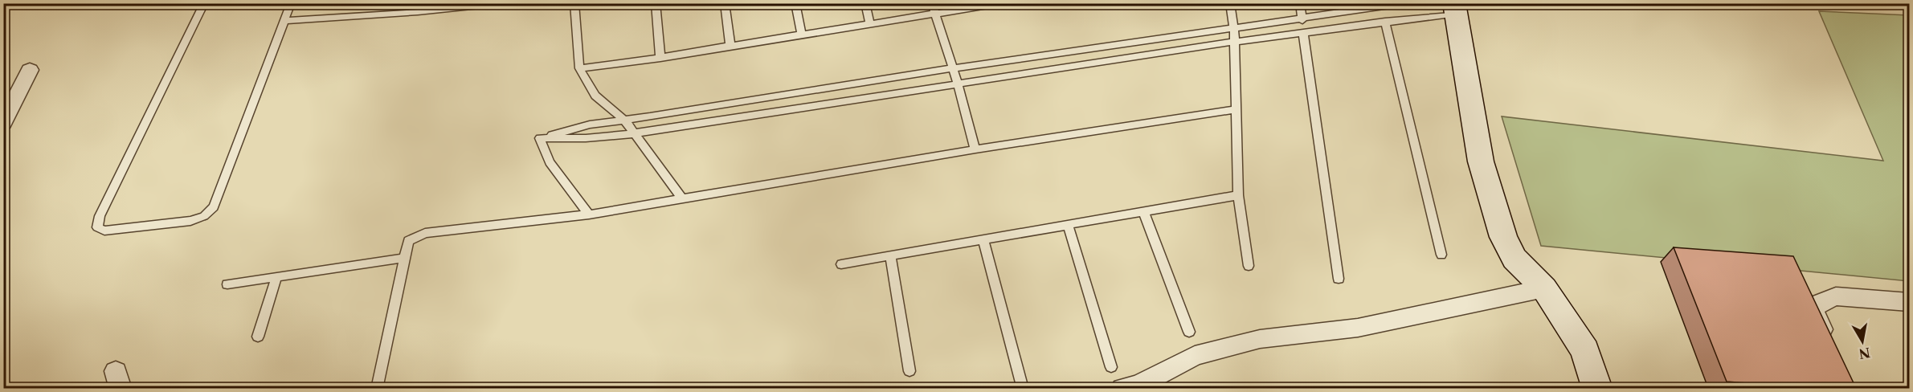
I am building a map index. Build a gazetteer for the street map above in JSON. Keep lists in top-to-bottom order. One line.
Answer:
{"north":"bottom"}
